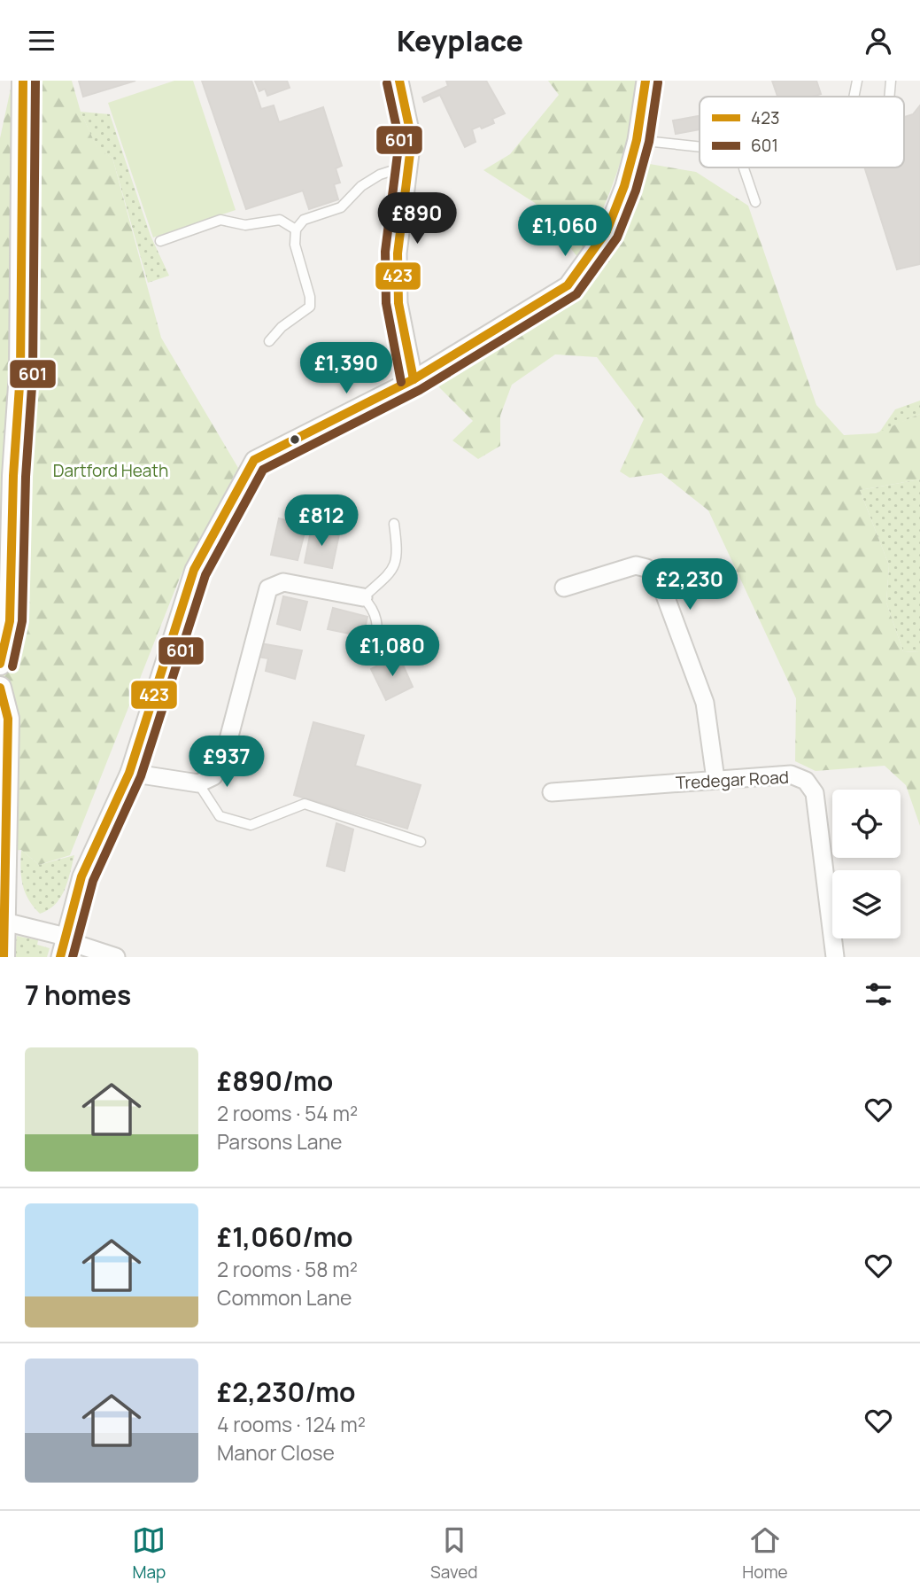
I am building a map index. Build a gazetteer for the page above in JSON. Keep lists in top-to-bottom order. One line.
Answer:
{"streets":{"street":["Tredegar Road"]},"parks":["Dartford Heath"],"lines":["transit line 423","transit line 601"],"legend":["423","601"],"page":{"header":"Keyplace","price":["£890","£1,060","£1,390","£812","£2,230","£1,080","£937"],"heading":"7 homes","list":[{"name":"£890/mo","note":"2 rooms · 54 m² · Parsons Lane"},{"name":"£1,060/mo","note":"2 rooms · 58 m² · Common Lane"},{"name":"£2,230/mo","note":"4 rooms · 124 m² · Manor Close"}],"tabs":["Map","Saved","Home"]}}
